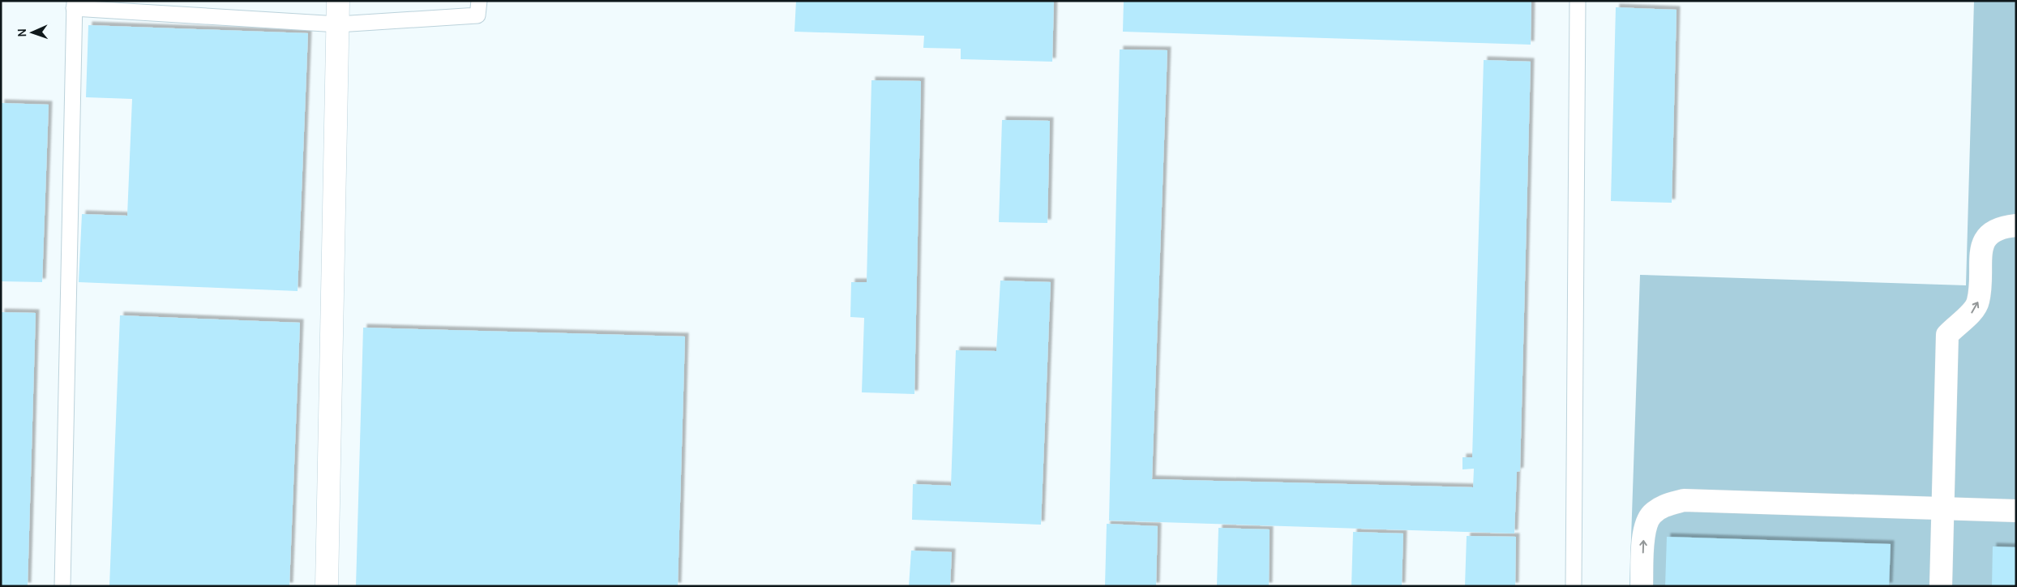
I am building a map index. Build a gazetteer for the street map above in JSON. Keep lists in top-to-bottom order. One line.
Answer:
{"north":"left"}
